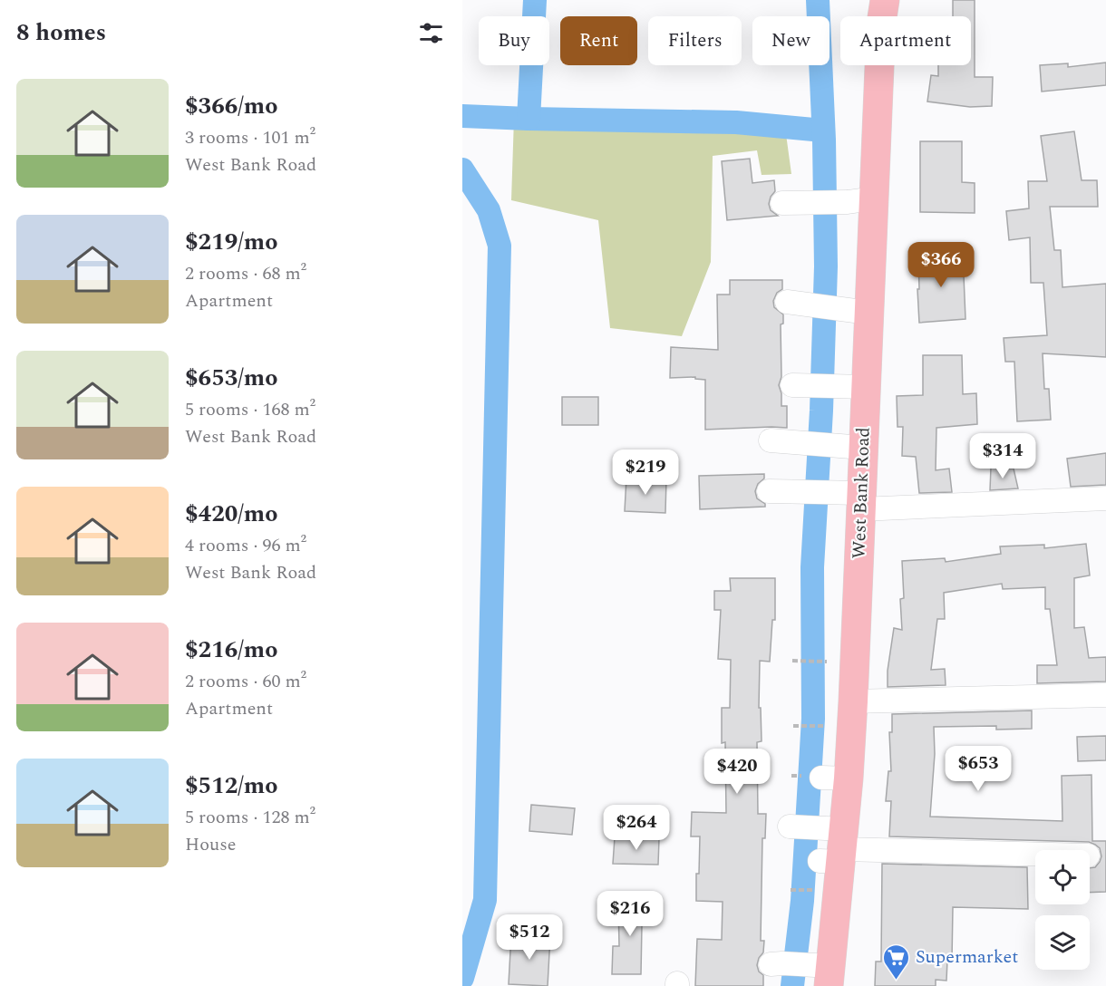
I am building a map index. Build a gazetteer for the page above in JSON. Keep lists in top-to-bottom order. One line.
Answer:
{"streets":{"main road":["West Bank Road"]},"places":{"supermarket":["Supermarket"]},"page":{"heading":"8 homes","chip":["Buy","Rent","Filters","New","Apartment"],"list":[{"name":"$366/mo","note":"3 rooms · 101 m² · West Bank Road"},{"name":"$219/mo","note":"2 rooms · 68 m² · Apartment"},{"name":"$653/mo","note":"5 rooms · 168 m² · West Bank Road"},{"name":"$420/mo","note":"4 rooms · 96 m² · West Bank Road"},{"name":"$216/mo","note":"2 rooms · 60 m² · Apartment"},{"name":"$512/mo","note":"5 rooms · 128 m² · House"}],"price":["$366","$314","$219","$653","$420","$264","$216","$512"]}}
